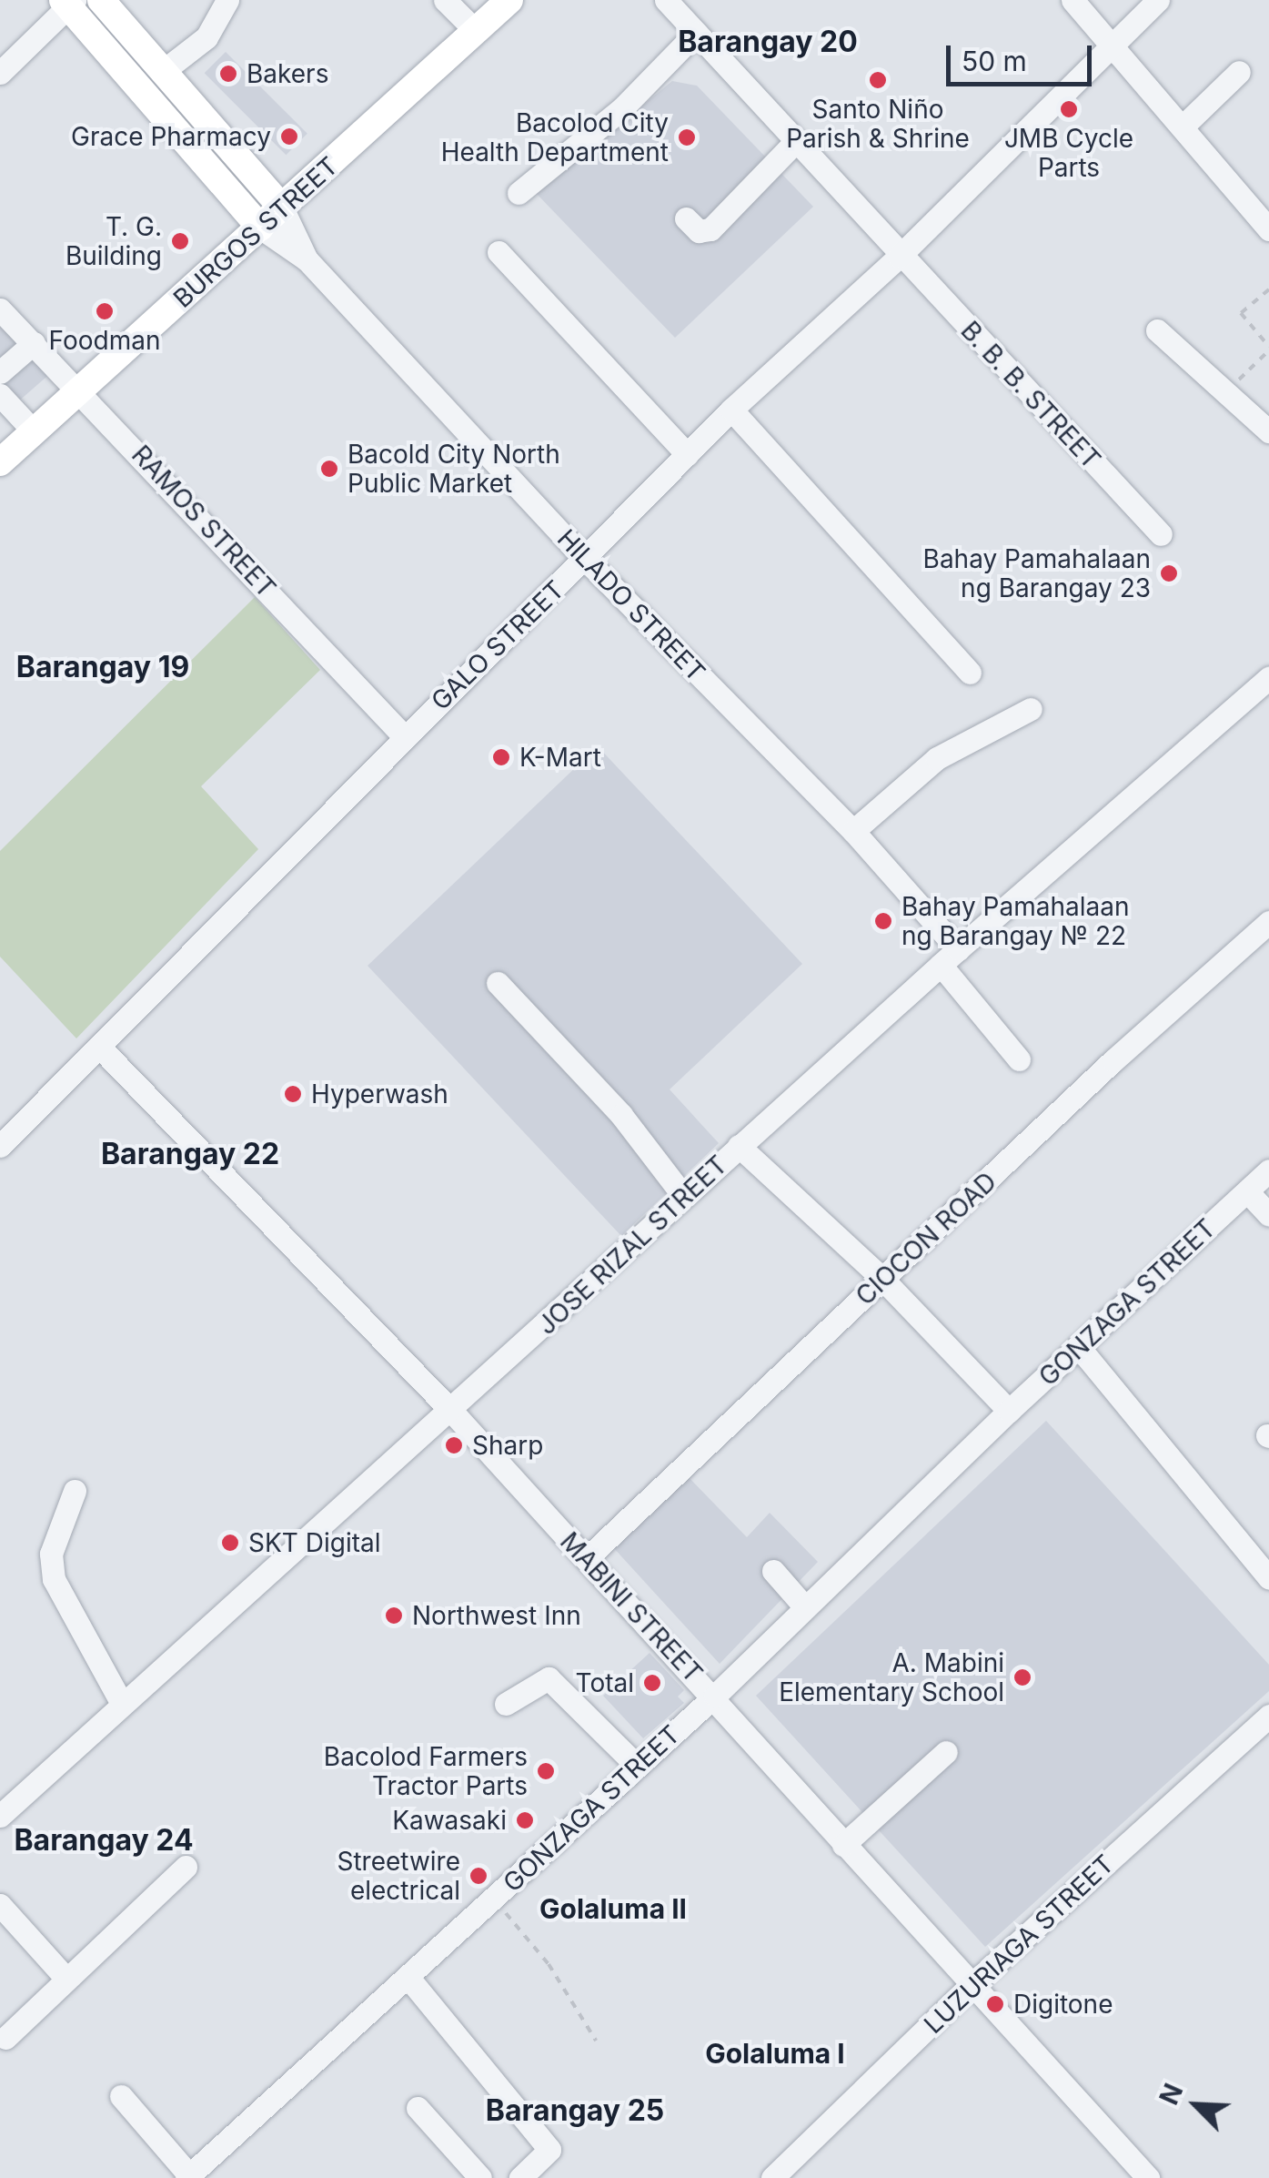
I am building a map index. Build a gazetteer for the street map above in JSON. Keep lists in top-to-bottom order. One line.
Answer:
{"streets":{"main road":["BURGOS STREET","HILADO STREET"],"street":["B. B. B. STREET","RAMOS STREET","GALO STREET","CIOCON ROAD","JOSE RIZAL STREET","GONZAGA STREET","MABINI STREET","LUZURIAGA STREET"]},"crossings":[["BURGOS STREET","RAMOS STREET"],["BURGOS STREET","HILADO STREET"],["B. B. B. STREET","GALO STREET"],["RAMOS STREET","GALO STREET"],["HILADO STREET","GALO STREET"],["HILADO STREET","JOSE RIZAL STREET"],["GALO STREET","MABINI STREET"],["CIOCON ROAD","MABINI STREET"],["JOSE RIZAL STREET","MABINI STREET"],["GONZAGA STREET","MABINI STREET"],["MABINI STREET","LUZURIAGA STREET"]],"districts":["Barangay 20","Barangay 19","Barangay 22","Barangay 24","Golaluma II","Golaluma I","Barangay 25"],"places":["Bakers","Santo Niño Parish & Shrine","JMB Cycle Parts","Grace Pharmacy","Bacolod City Health Department","T. G. Building","Foodman","Bacold City North Public Market","Bahay Pamahalaan ng Barangay 23","K-Mart","Bahay Pamahalaan ng Barangay № 22","Hyperwash","Sharp","SKT Digital","Northwest Inn","A. Mabini Elementary School","Total","Bacolod Farmers Tractor Parts","Kawasaki","Streetwire electrical","Digitone"],"scale_bar":"50 m","north":"top left"}
